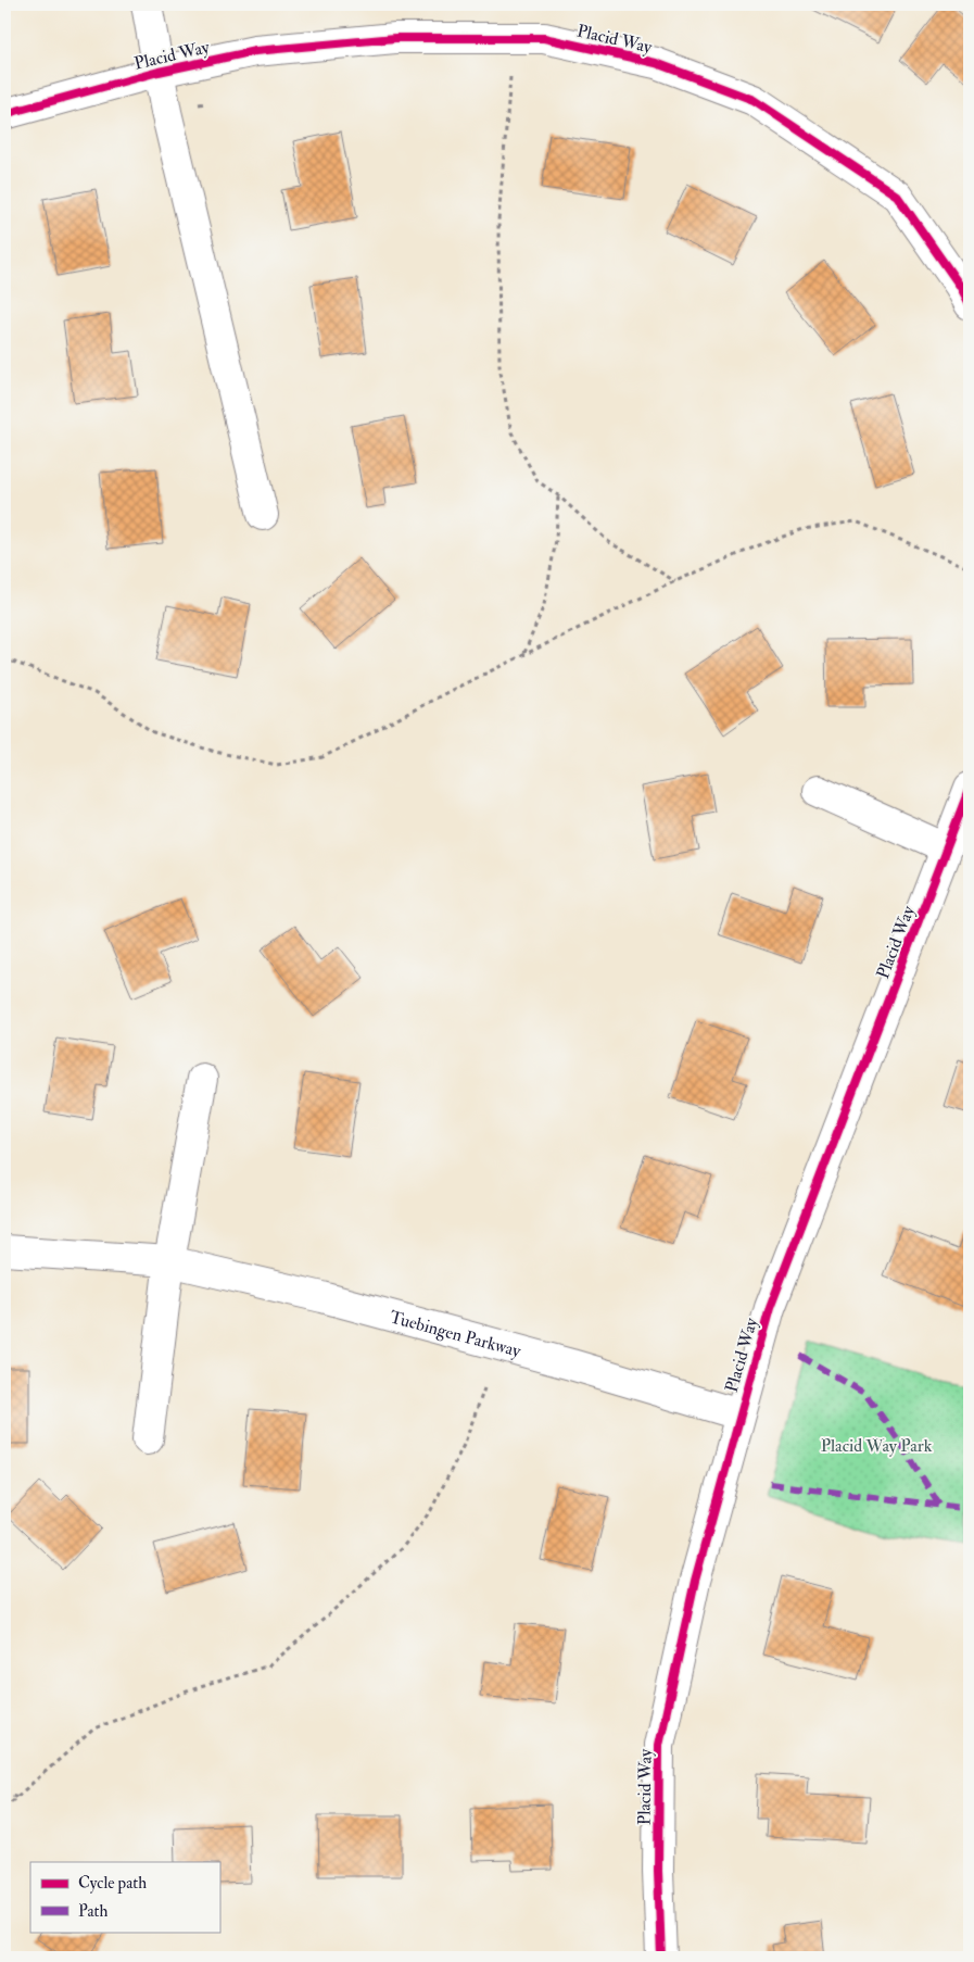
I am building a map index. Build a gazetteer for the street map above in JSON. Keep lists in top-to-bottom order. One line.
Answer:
{"streets":{"street":["Placid Way","Tuebingen Parkway"]},"crossings":[["Placid Way","Tuebingen Parkway"]],"parks":["Placid Way Park"],"legend":["Cycle path","Path"]}
